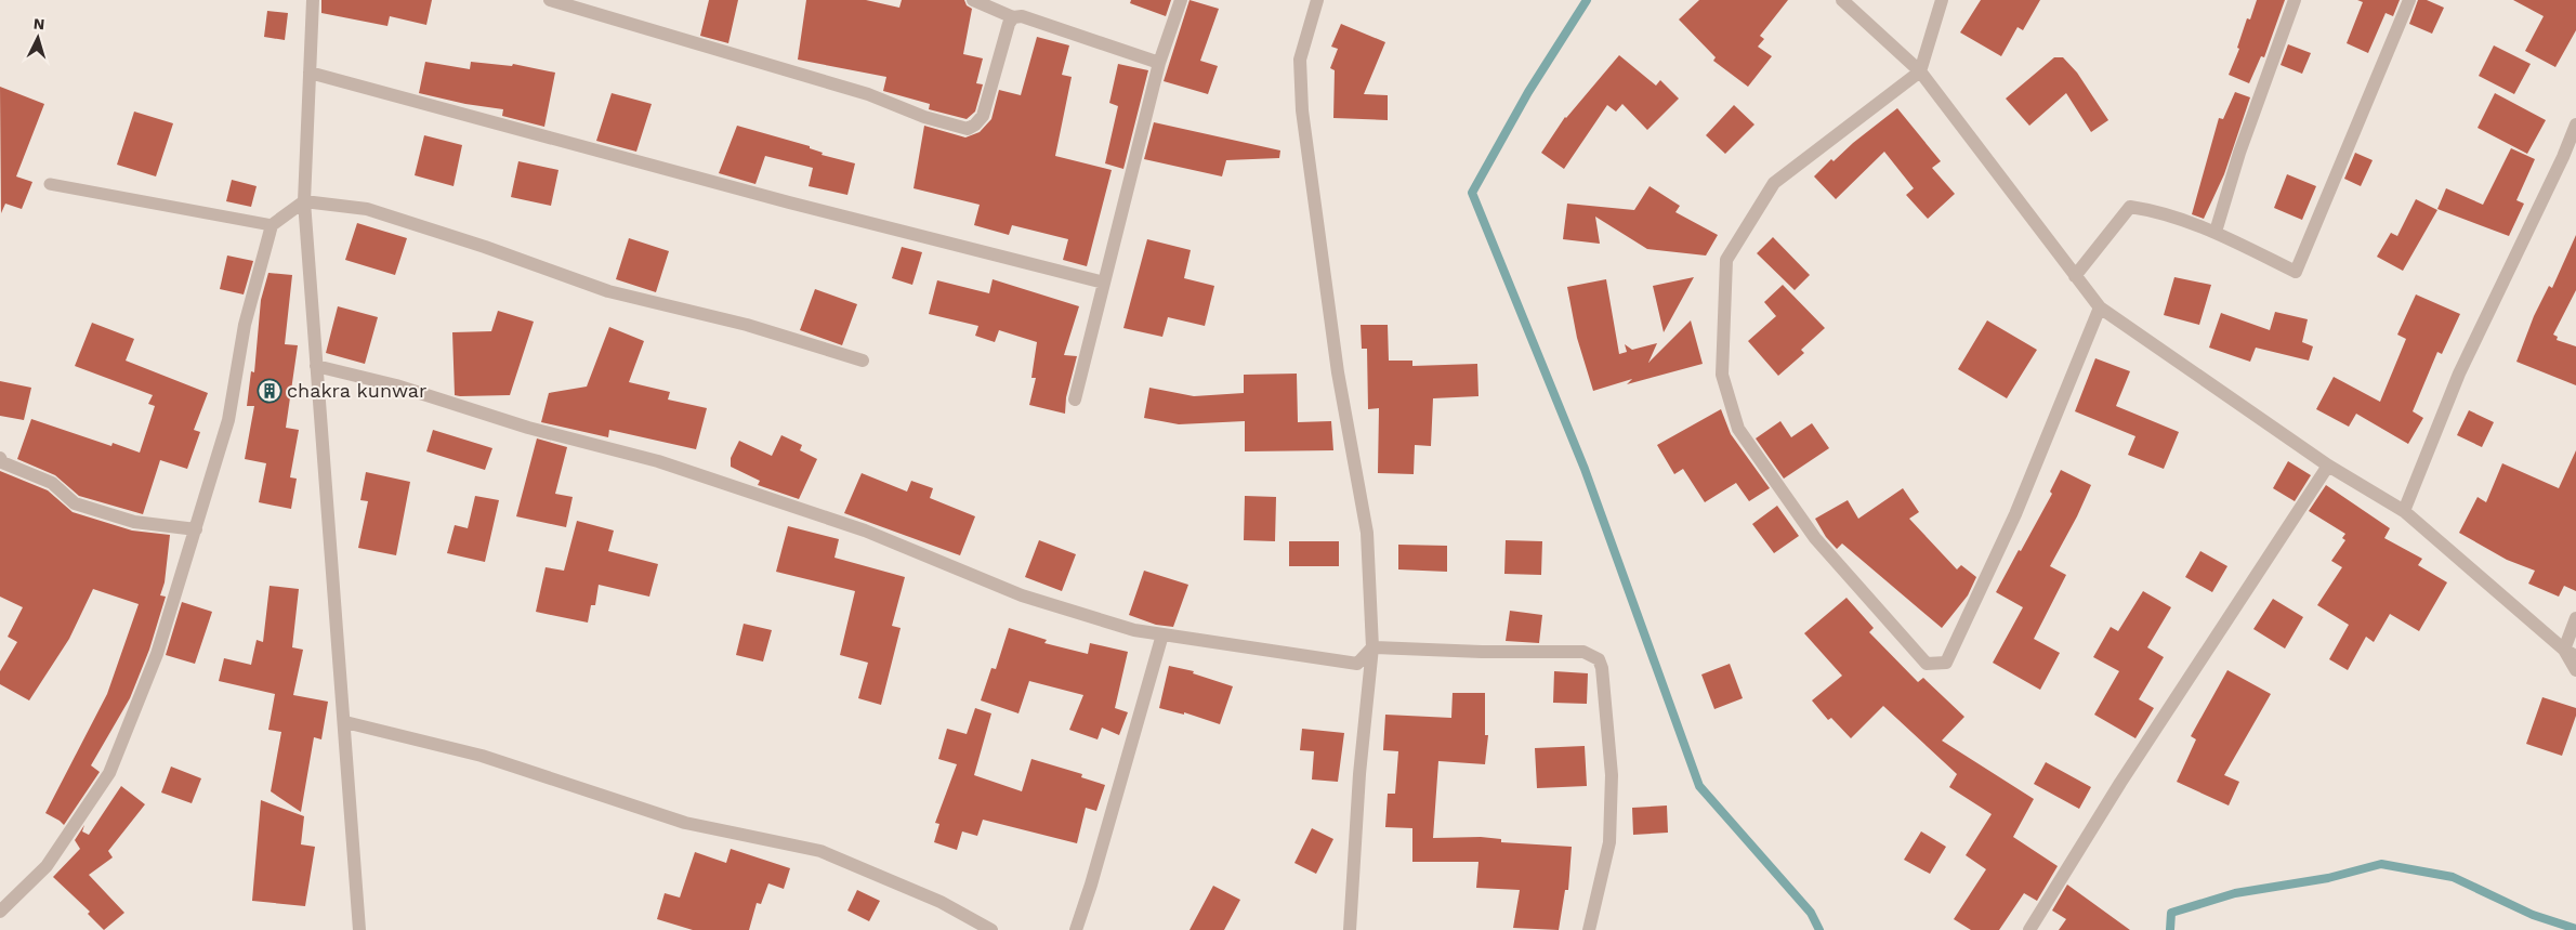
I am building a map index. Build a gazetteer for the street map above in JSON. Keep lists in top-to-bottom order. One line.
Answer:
{"places":{"building":["chakra kunwar"]},"north":"top"}
